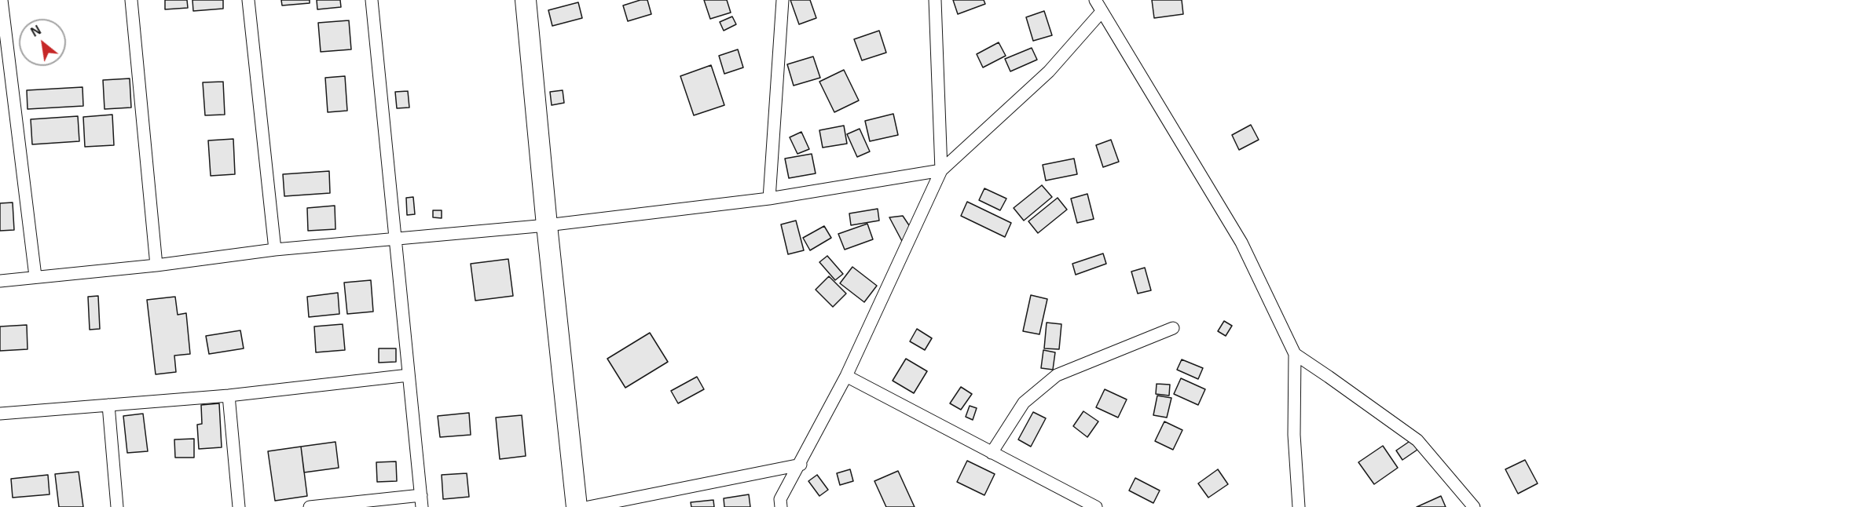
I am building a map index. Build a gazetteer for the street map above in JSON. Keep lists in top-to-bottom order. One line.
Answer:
{"north":"top left"}
